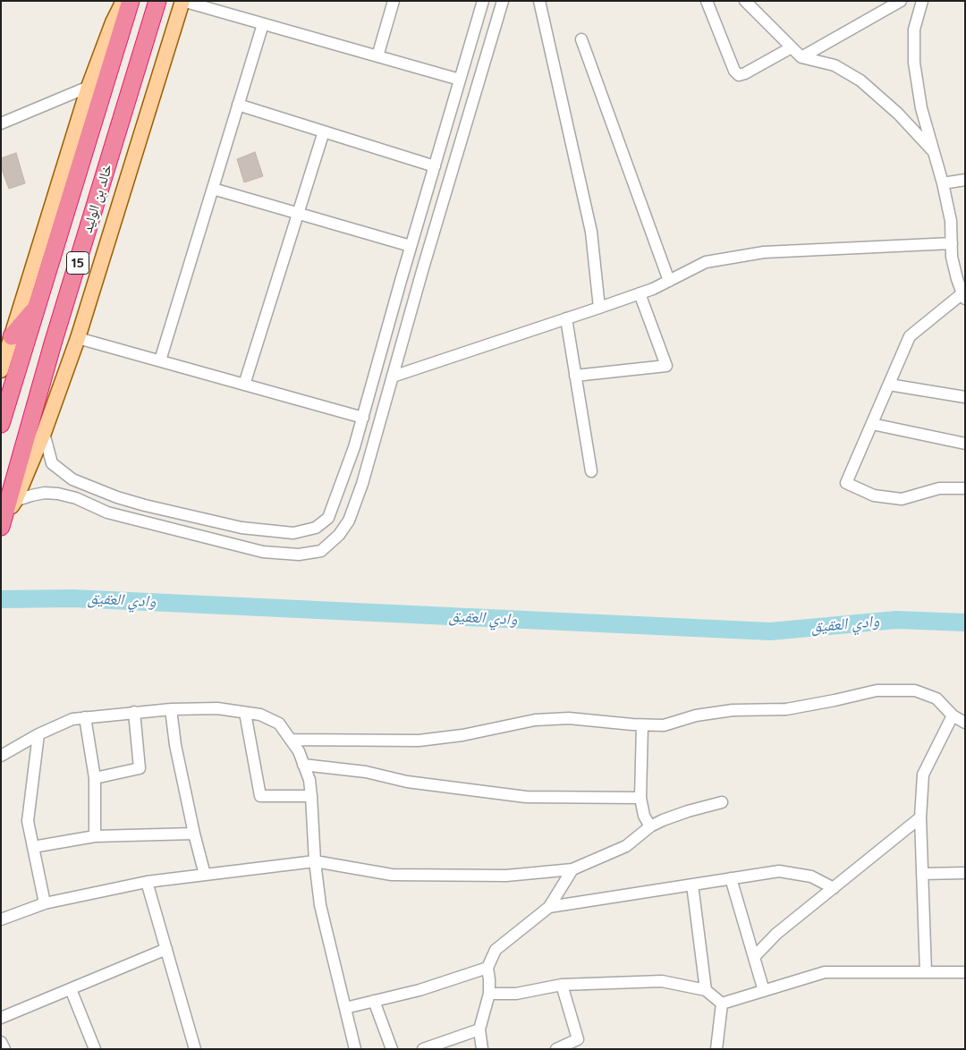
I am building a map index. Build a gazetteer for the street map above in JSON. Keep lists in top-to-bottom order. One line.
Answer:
{"streets":{"highway":["خالد بن الوليد","15"]},"water":["وادي العقيق"]}
